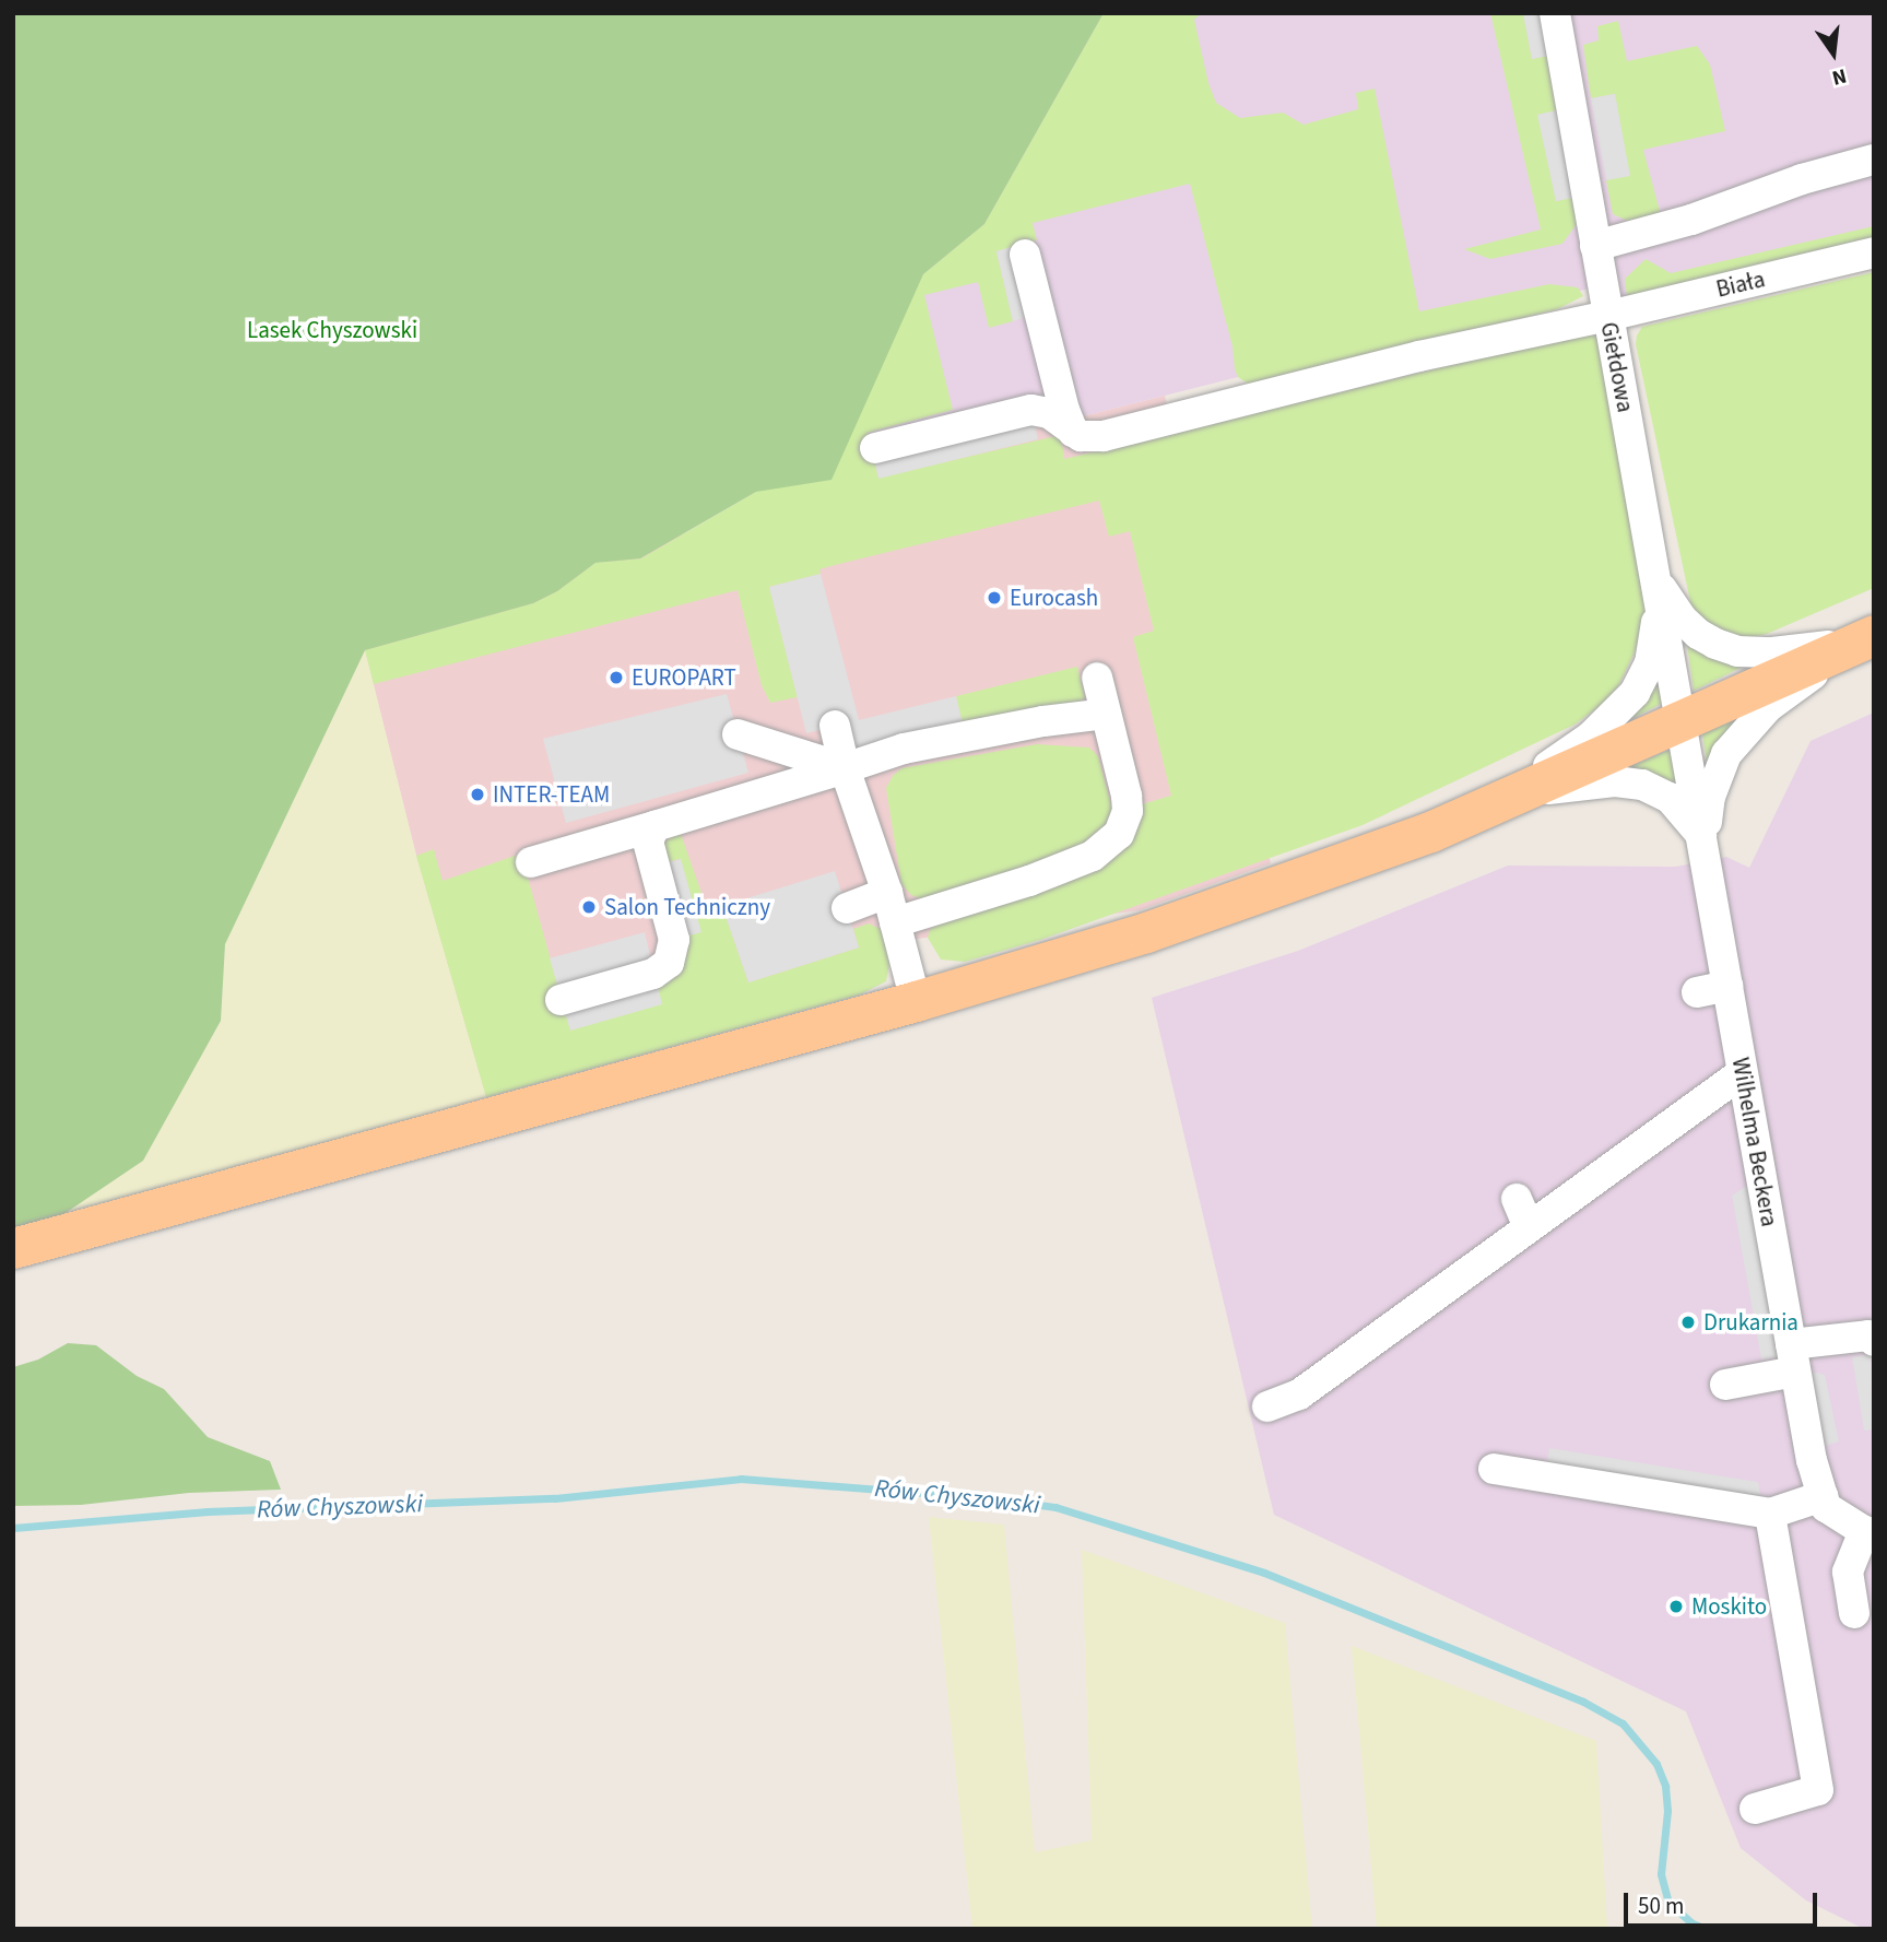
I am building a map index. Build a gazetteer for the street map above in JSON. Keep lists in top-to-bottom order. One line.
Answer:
{"streets":{"street":["Biała","Giełdowa","Wilhelma Beckera"]},"crossings":[["Biała","Giełdowa"],["Giełdowa","Wilhelma Beckera"]],"water":["Rów Chyszowski"],"parks":["Lasek Chyszowski"],"places":["Eurocash","EUROPART","INTER-TEAM","Salon Techniczny","Drukarnia","Moskito"],"scale_bar":"50 m","north":"bottom"}
